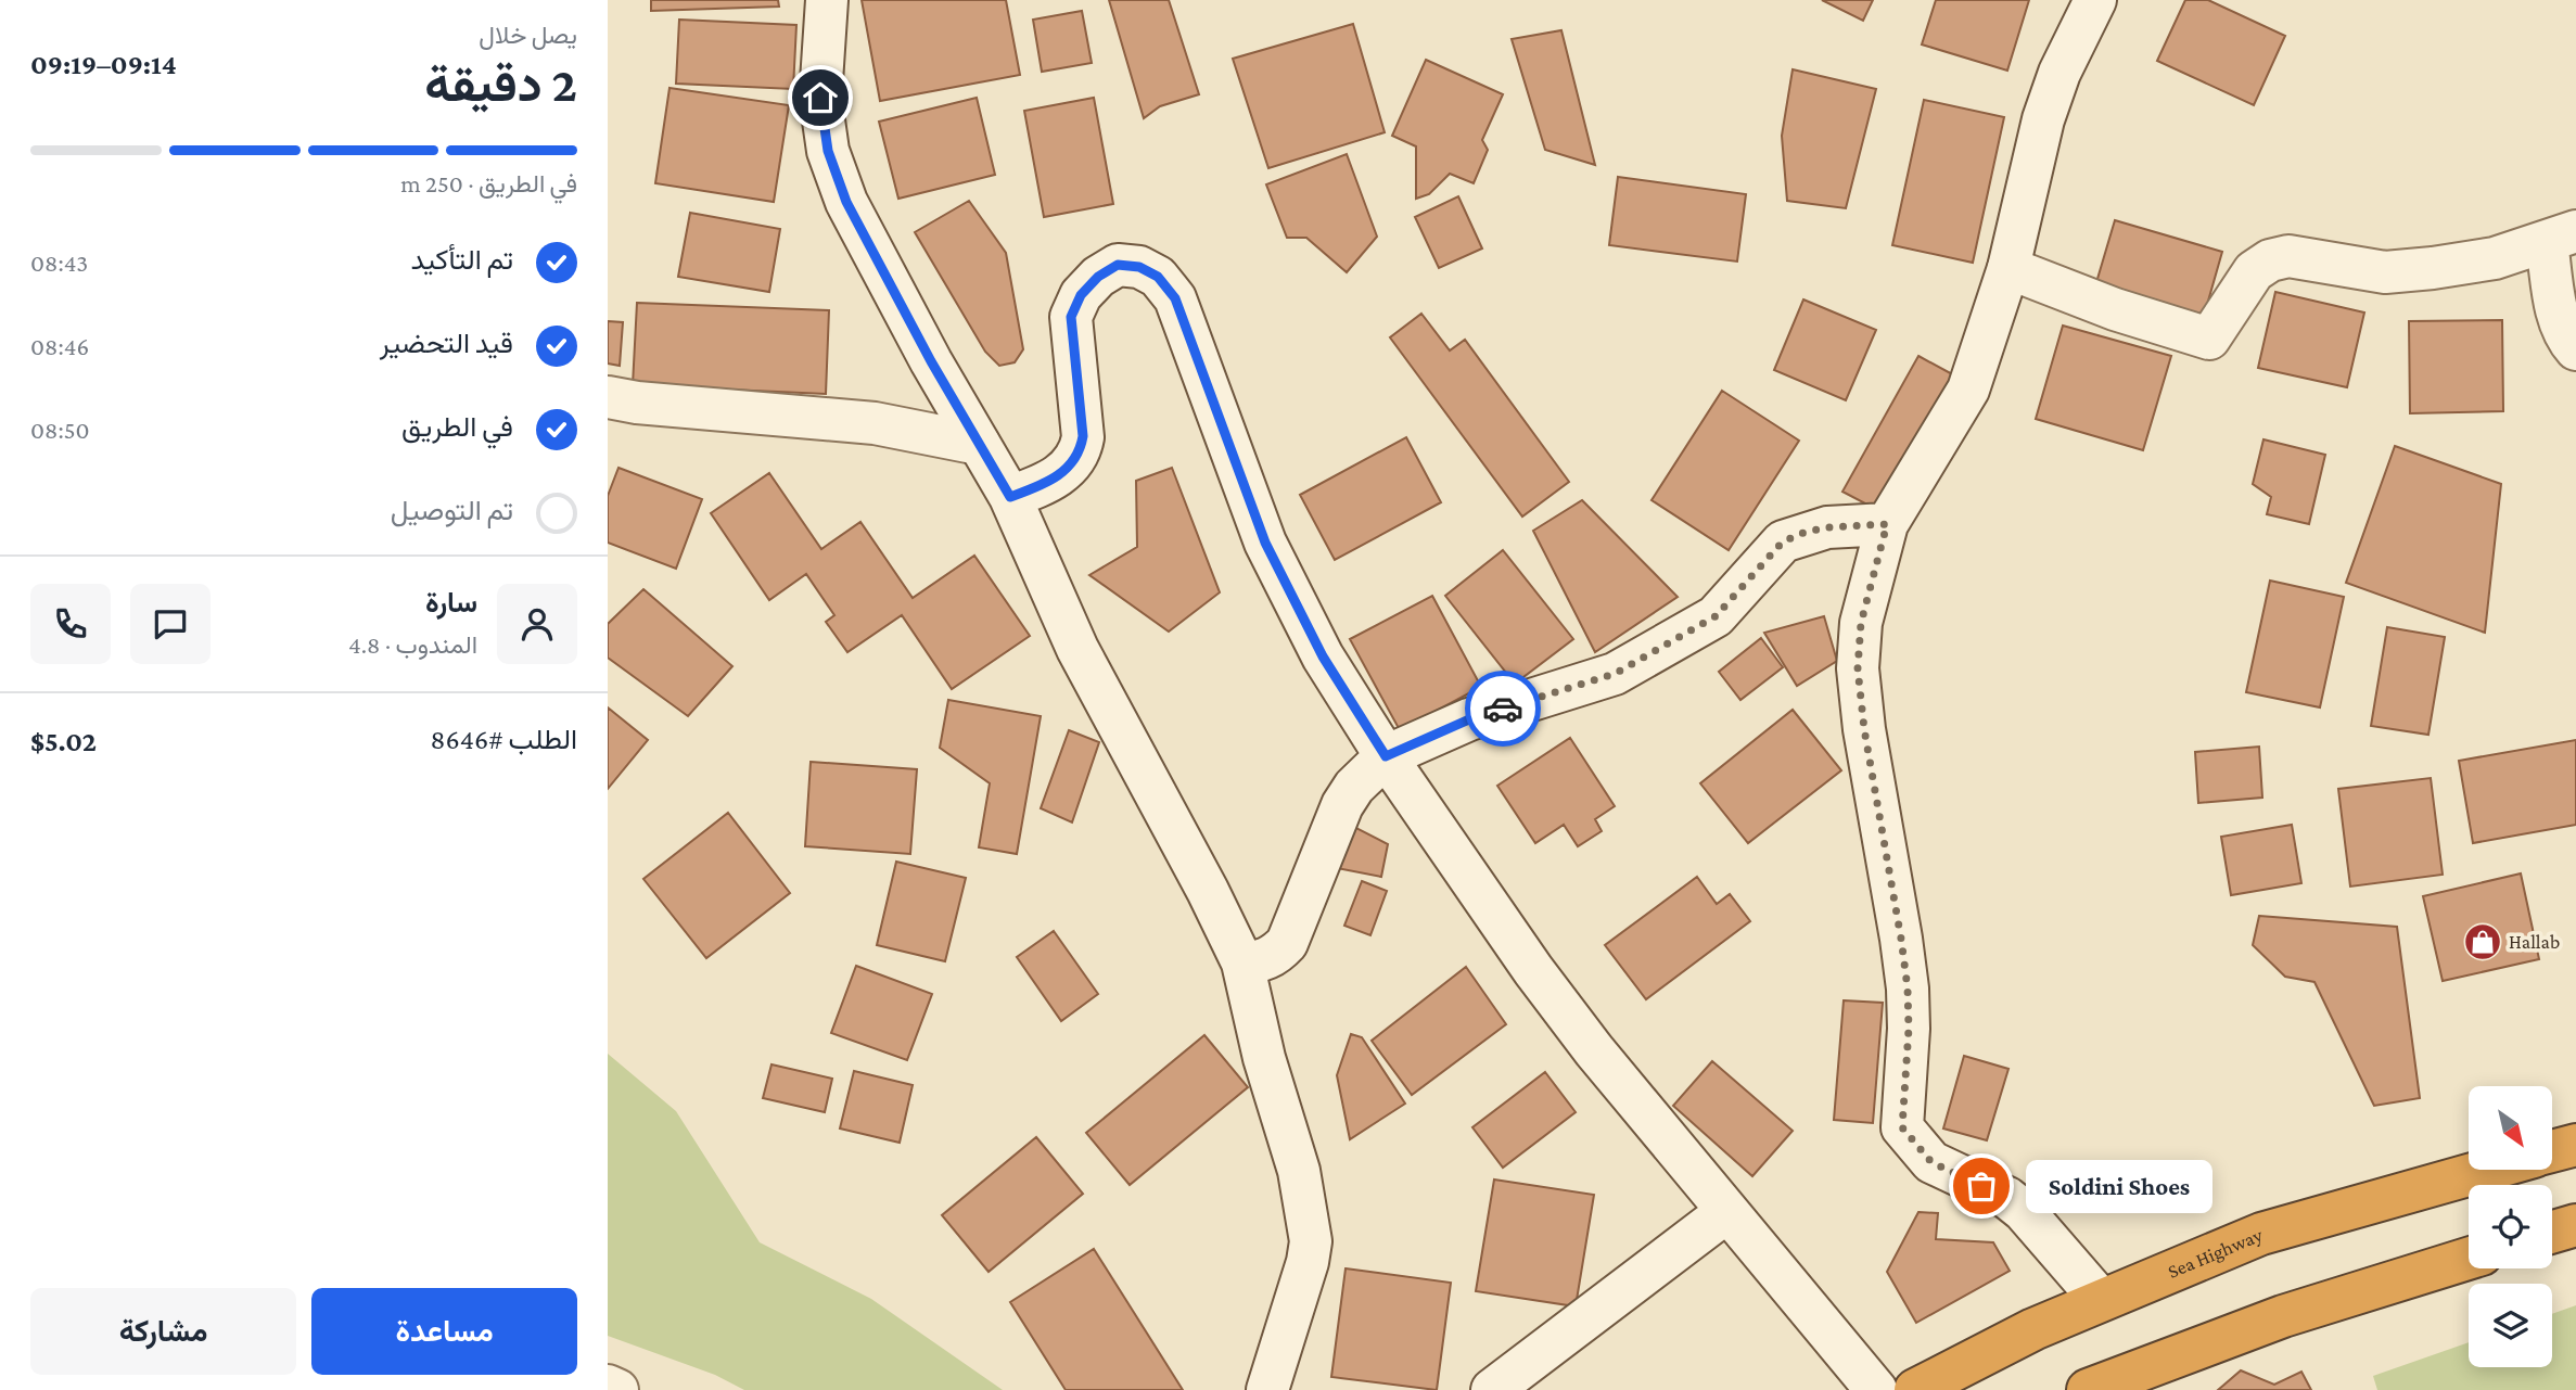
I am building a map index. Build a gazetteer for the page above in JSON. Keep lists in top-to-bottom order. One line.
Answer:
{"streets":{"highway":["Sea Highway"]},"places":{"shop":["Hallab"],"other":["Soldini Shoes"]},"north":"bottom right","page":{"heading":["2 دقيقة","يصل خلال","09:14–09:19"],"panel":["سارة","المندوب · 4.8","الطلب #8646","$5.02"],"bar":"في الطريق · 250 m","list":[["تم التأكيد","08:43"],["قيد التحضير","08:46"],["في الطريق","08:50"],"تم التوصيل"],"bubble":"Soldini Shoes","buttons":["مساعدة","مشاركة"]}}
